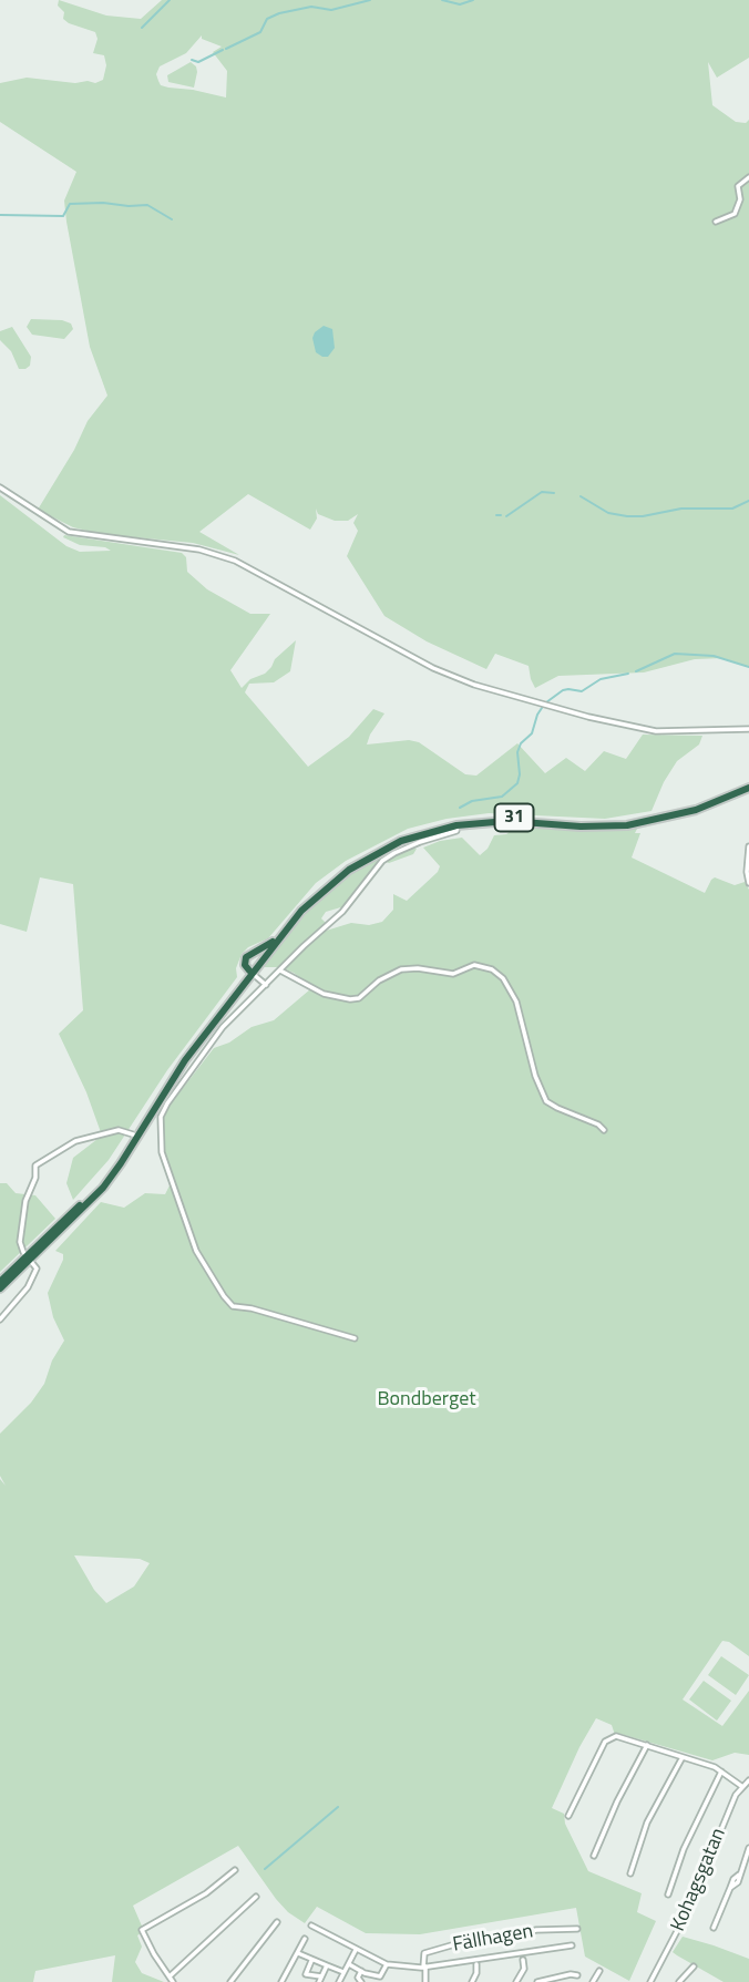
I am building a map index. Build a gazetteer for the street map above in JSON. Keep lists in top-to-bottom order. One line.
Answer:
{"streets":{"highway":["31"],"street":["Kohagsgatan","Fällhagen"]},"parks":["Bondberget"]}
